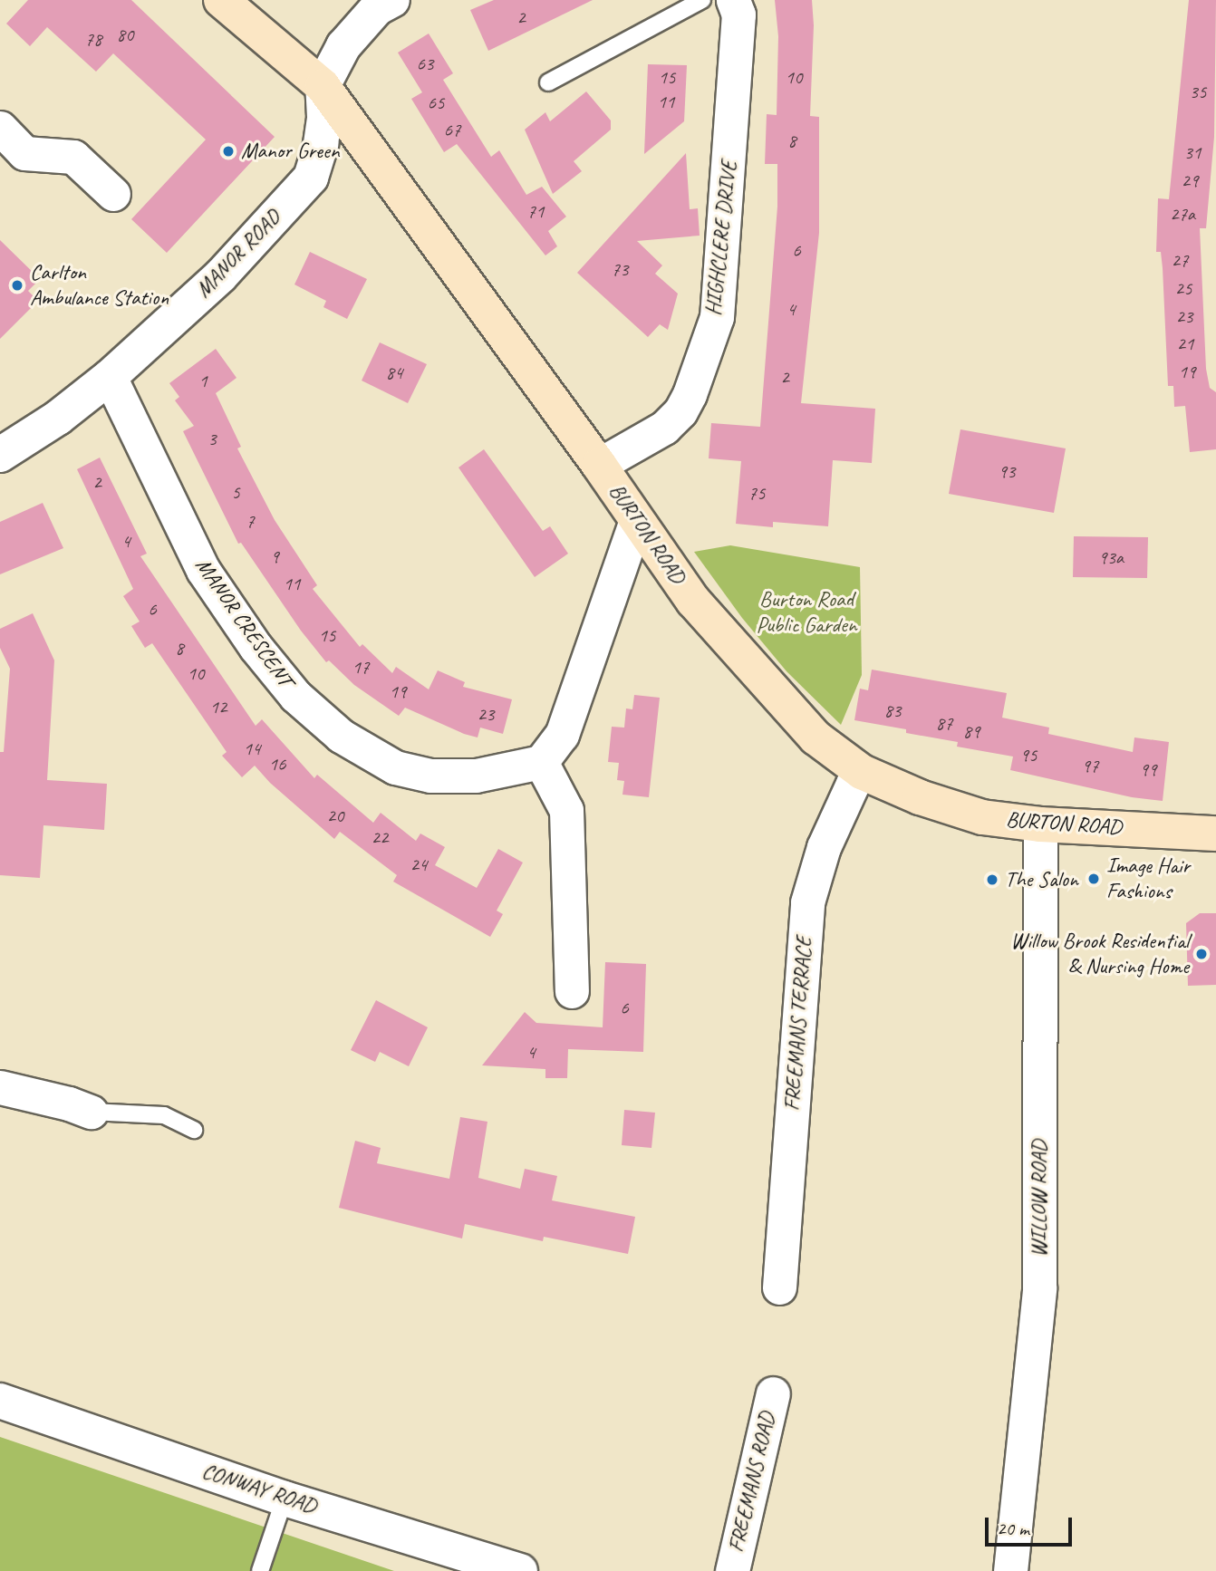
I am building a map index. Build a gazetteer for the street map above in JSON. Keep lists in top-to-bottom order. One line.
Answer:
{"streets":{"main road":["BURTON ROAD"],"street":["HIGHCLERE DRIVE","MANOR ROAD","MANOR CRESCENT","FREEMANS TERRACE","WILLOW ROAD","FREEMANS ROAD","CONWAY ROAD"]},"crossings":[["HIGHCLERE DRIVE","BURTON ROAD"],["MANOR ROAD","BURTON ROAD"],["MANOR ROAD","MANOR CRESCENT"],["BURTON ROAD","FREEMANS TERRACE"],["BURTON ROAD","WILLOW ROAD"]],"parks":["Burton Road Public Garden"],"places":["Manor Green","Carlton Ambulance Station","Image Hair Fashions","The Salon","Willow Brook Residential & Nursing Home"],"house_numbers":["2","80","78","63","15","10","35","11","65","67","8","31","29","71","27a","6","27","73","25","4","23","21","19","84","2","1","3","93","2","5","75","7","4","9","93a","11","6","15","8","17","10","19","12","83","23","87","89","14","95","16","97","99","20","22","24","6","4"],"scale_bar":"20 m"}
